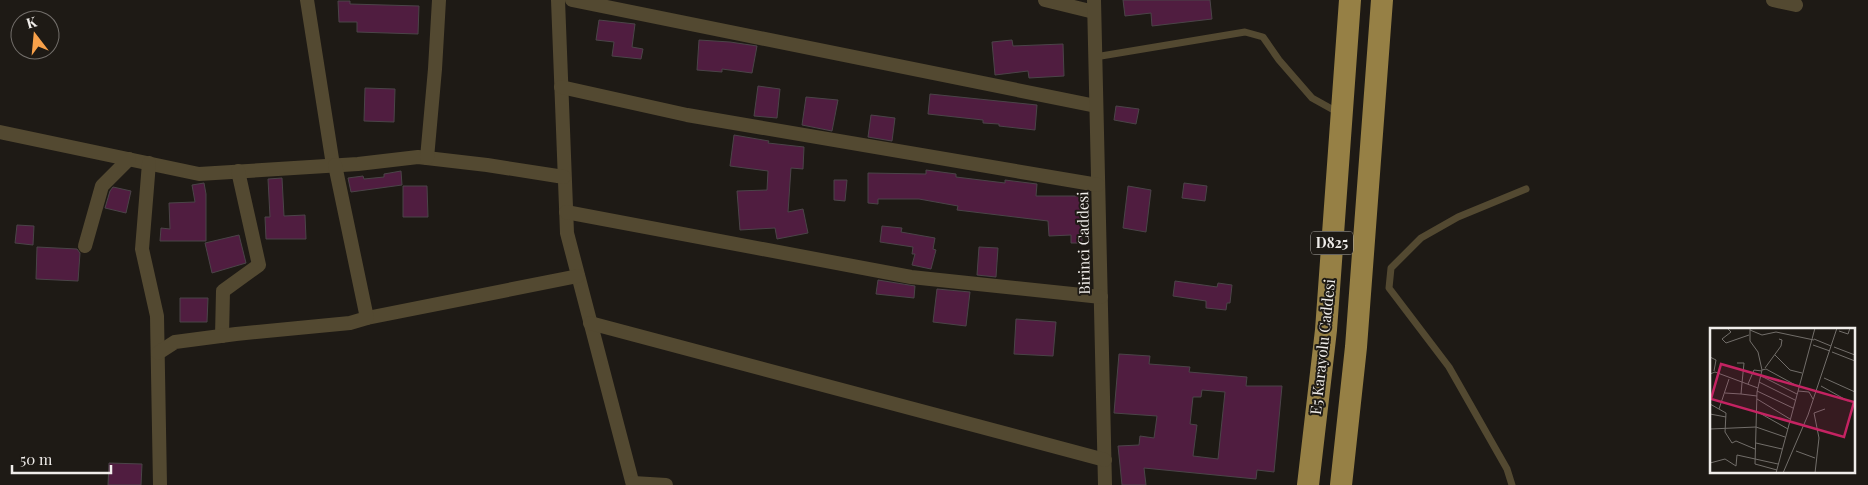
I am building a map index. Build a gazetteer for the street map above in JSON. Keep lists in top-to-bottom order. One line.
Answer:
{"streets":{"highway":["D825","E5 Karayolu Caddesi"],"street":["Birinci Caddesi"]},"scale_bar":"50 m","north":"top"}
